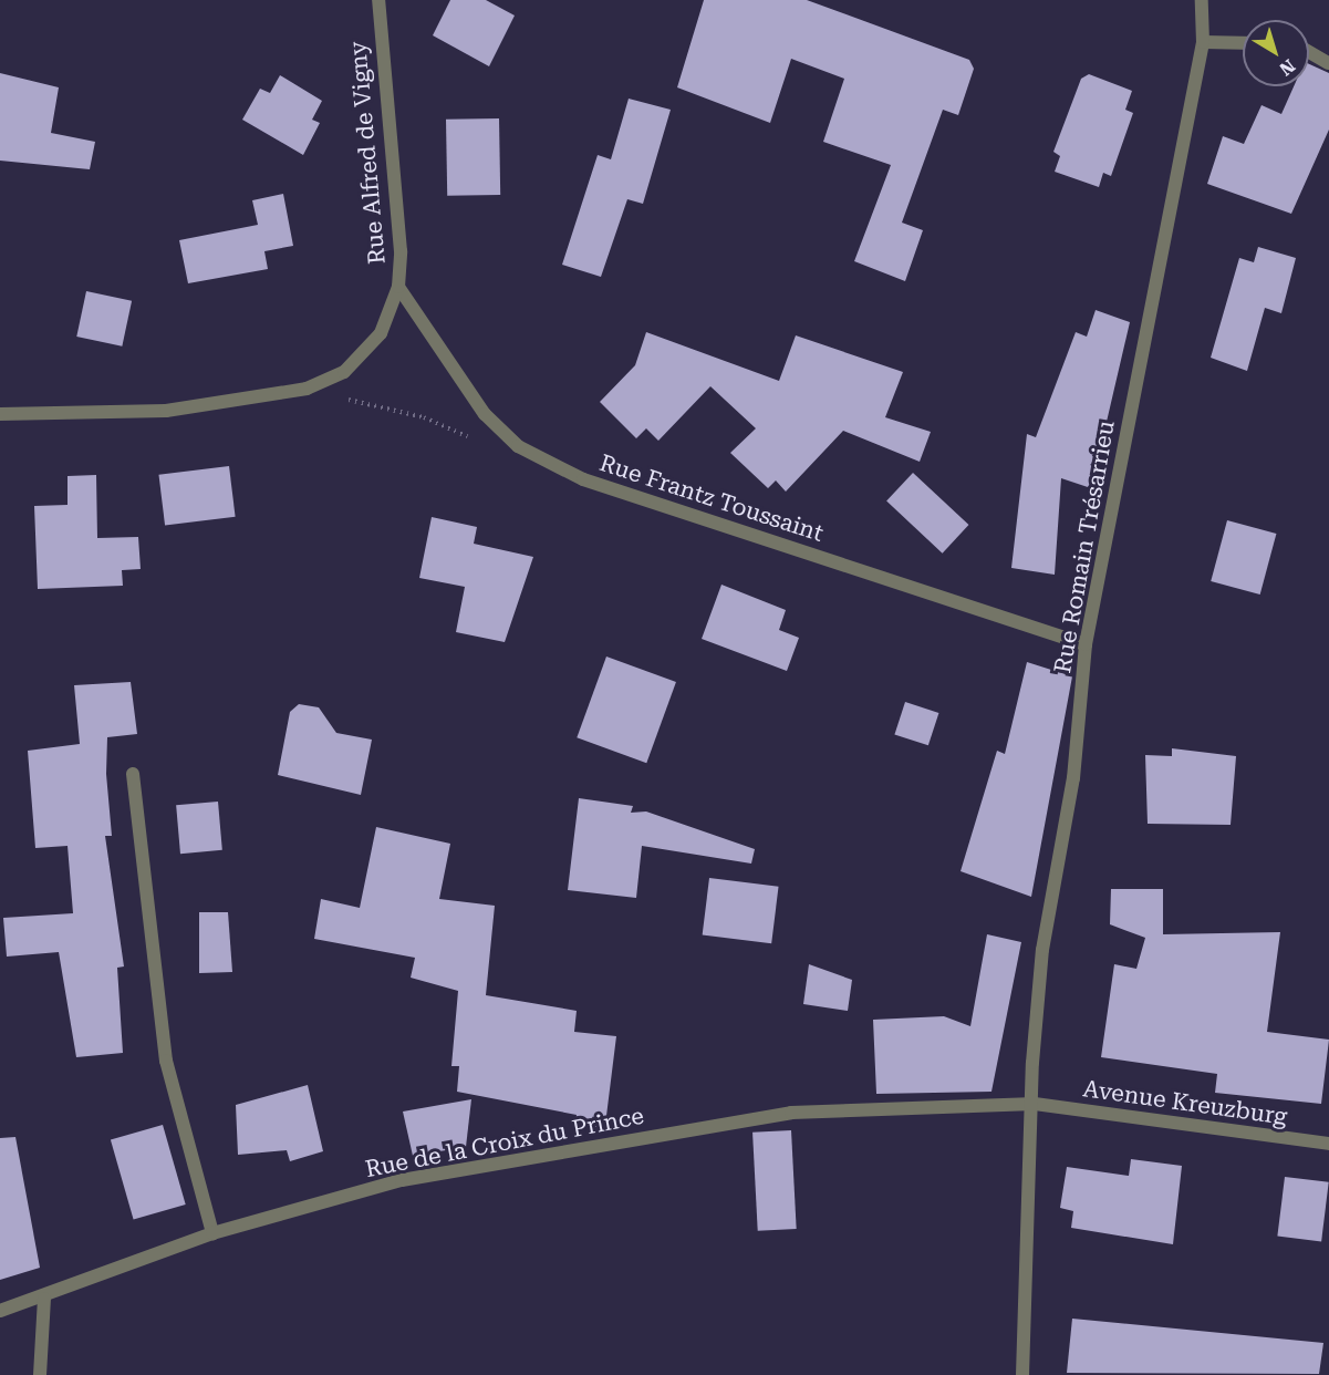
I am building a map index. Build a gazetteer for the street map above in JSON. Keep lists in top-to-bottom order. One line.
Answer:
{"streets":{"street":["Rue Alfred de Vigny","Rue Frantz Toussaint","Rue Romain Trésarrieu","Avenue Kreuzburg","Rue de la Croix du Prince"]},"crossings":[["Rue Alfred de Vigny","Rue Frantz Toussaint"],["Rue Frantz Toussaint","Rue Romain Trésarrieu"],["Rue Romain Trésarrieu","Avenue Kreuzburg"],["Rue Romain Trésarrieu","Rue de la Croix du Prince"],["Avenue Kreuzburg","Rue de la Croix du Prince"]],"north":"bottom right"}
